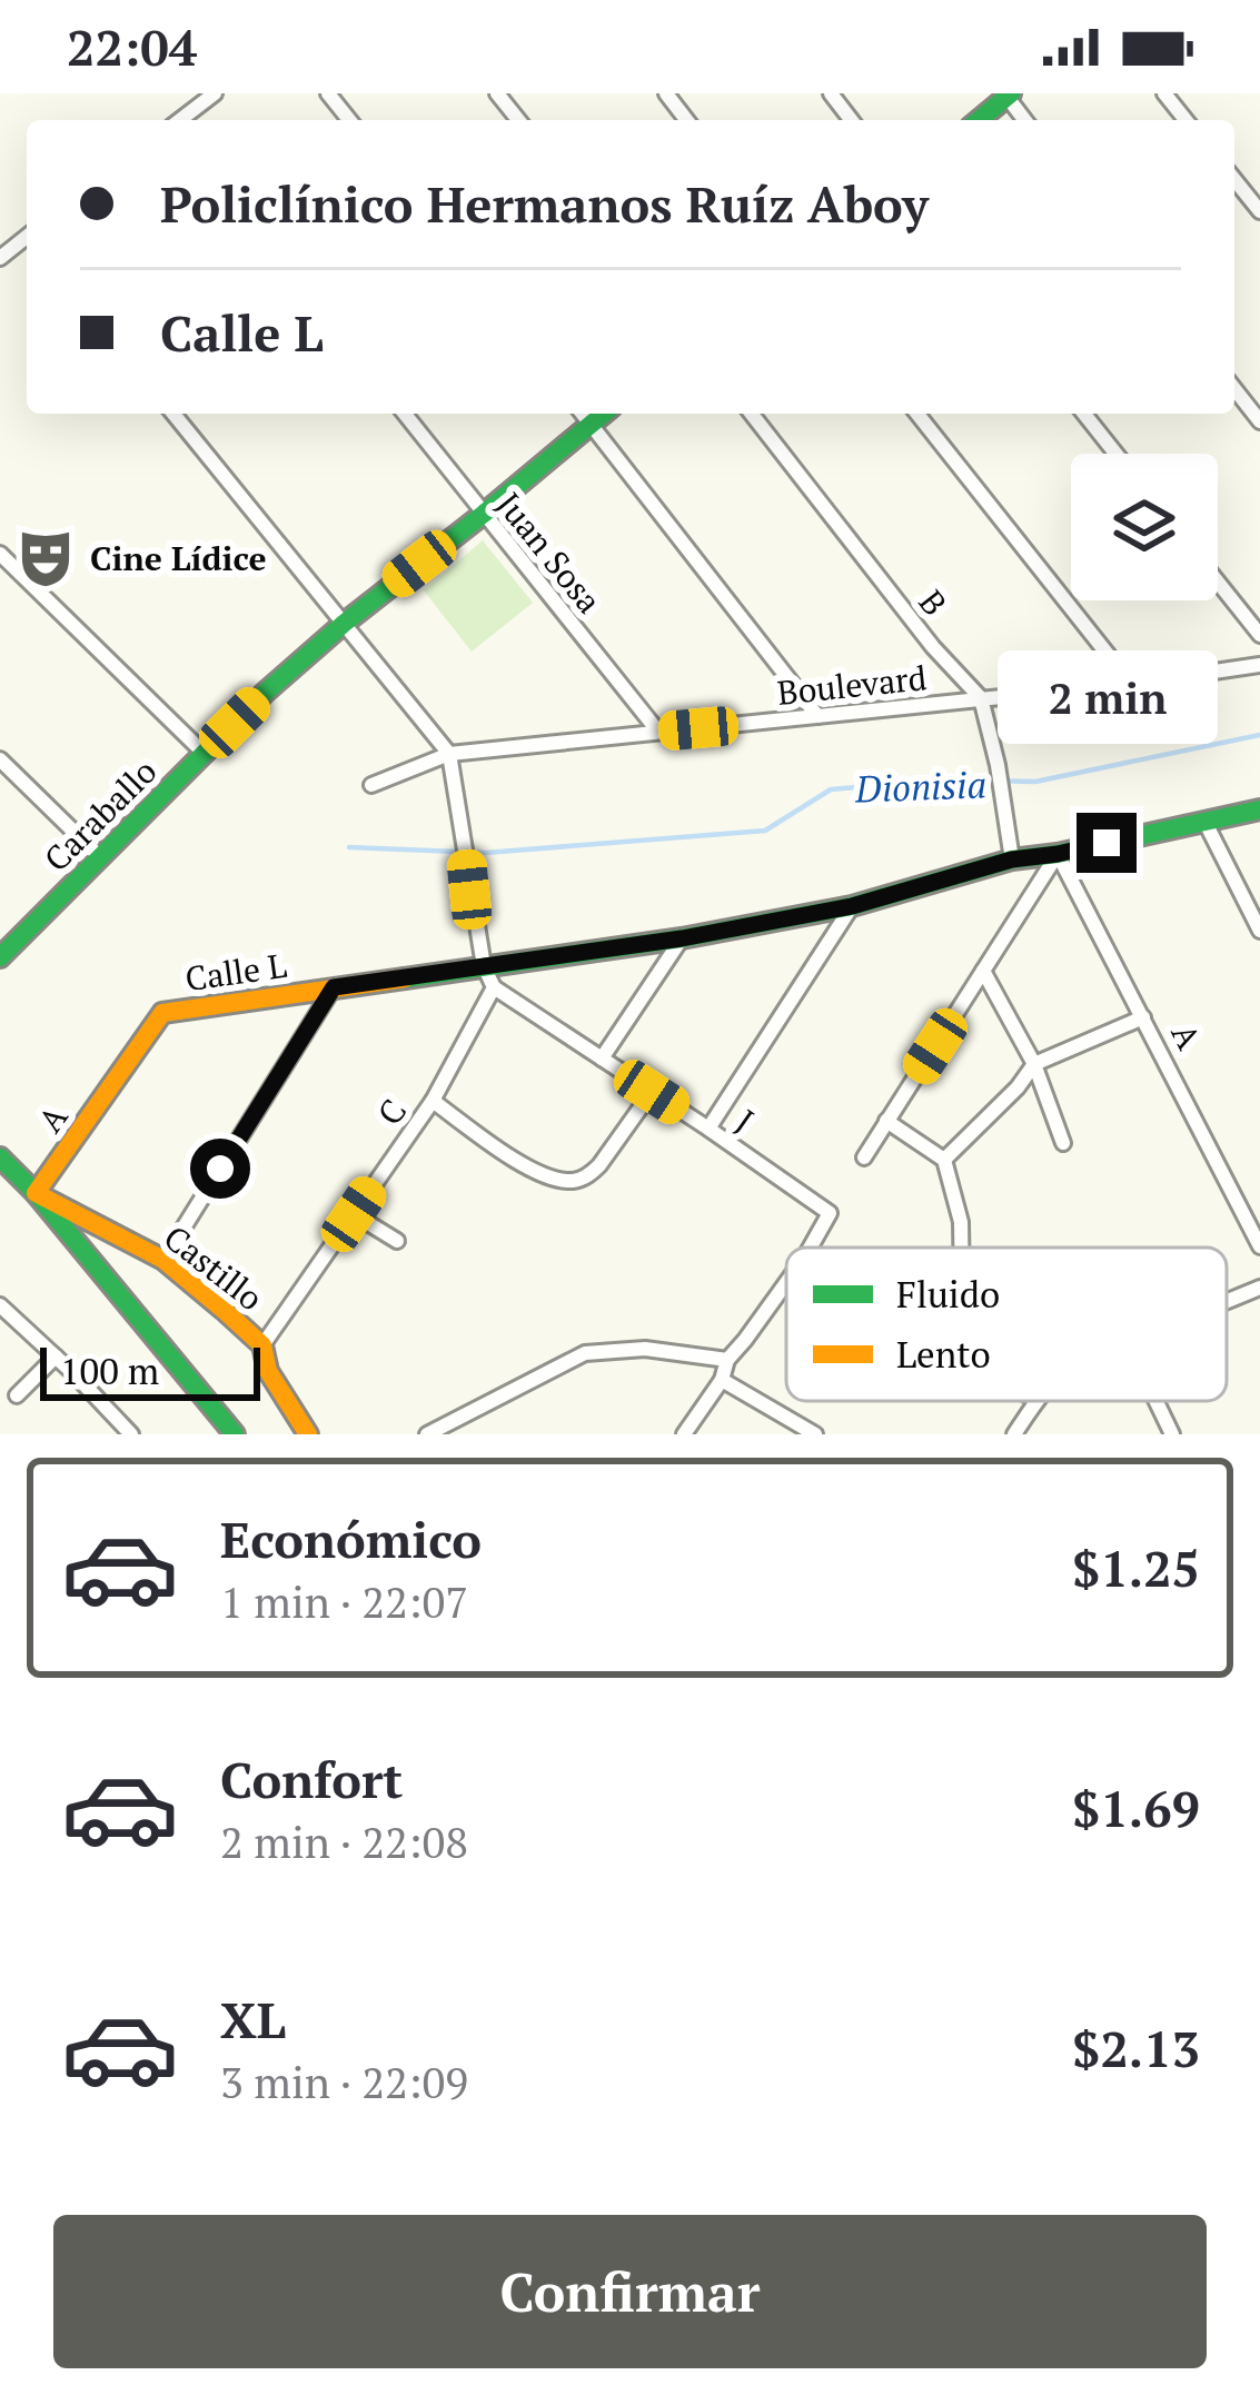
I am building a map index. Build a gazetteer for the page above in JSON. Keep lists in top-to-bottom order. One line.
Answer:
{"streets":{"street":["Juan Sosa","B","Boulevard","Caraballo","Calle L","A","C","J","Castillo"]},"crossings":[["Juan Sosa","Boulevard"],["Juan Sosa","Caraballo"],["B","Boulevard"],["B","Calle L"],["Calle L","A"],["A","Castillo"],["C","J"],["C","Castillo"]],"water":["Dionisia"],"places":{"theatre":["Cine Lídice"]},"legend":["Fluido","Lento"],"scale_bar":"100 m","page":{"status":"22:04","banner":["Policlínico Hermanos Ruíz Aboy","Calle L"],"bubble":"2 min","scale":"100 m","list":[{"name":"Económico","note":"1 min · 22:07","value":"$1.25"},{"name":"Confort","note":"2 min · 22:08","value":"$1.69"},{"name":"XL","note":"3 min · 22:09","value":"$2.13"}],"buttons":"Confirmar"}}
